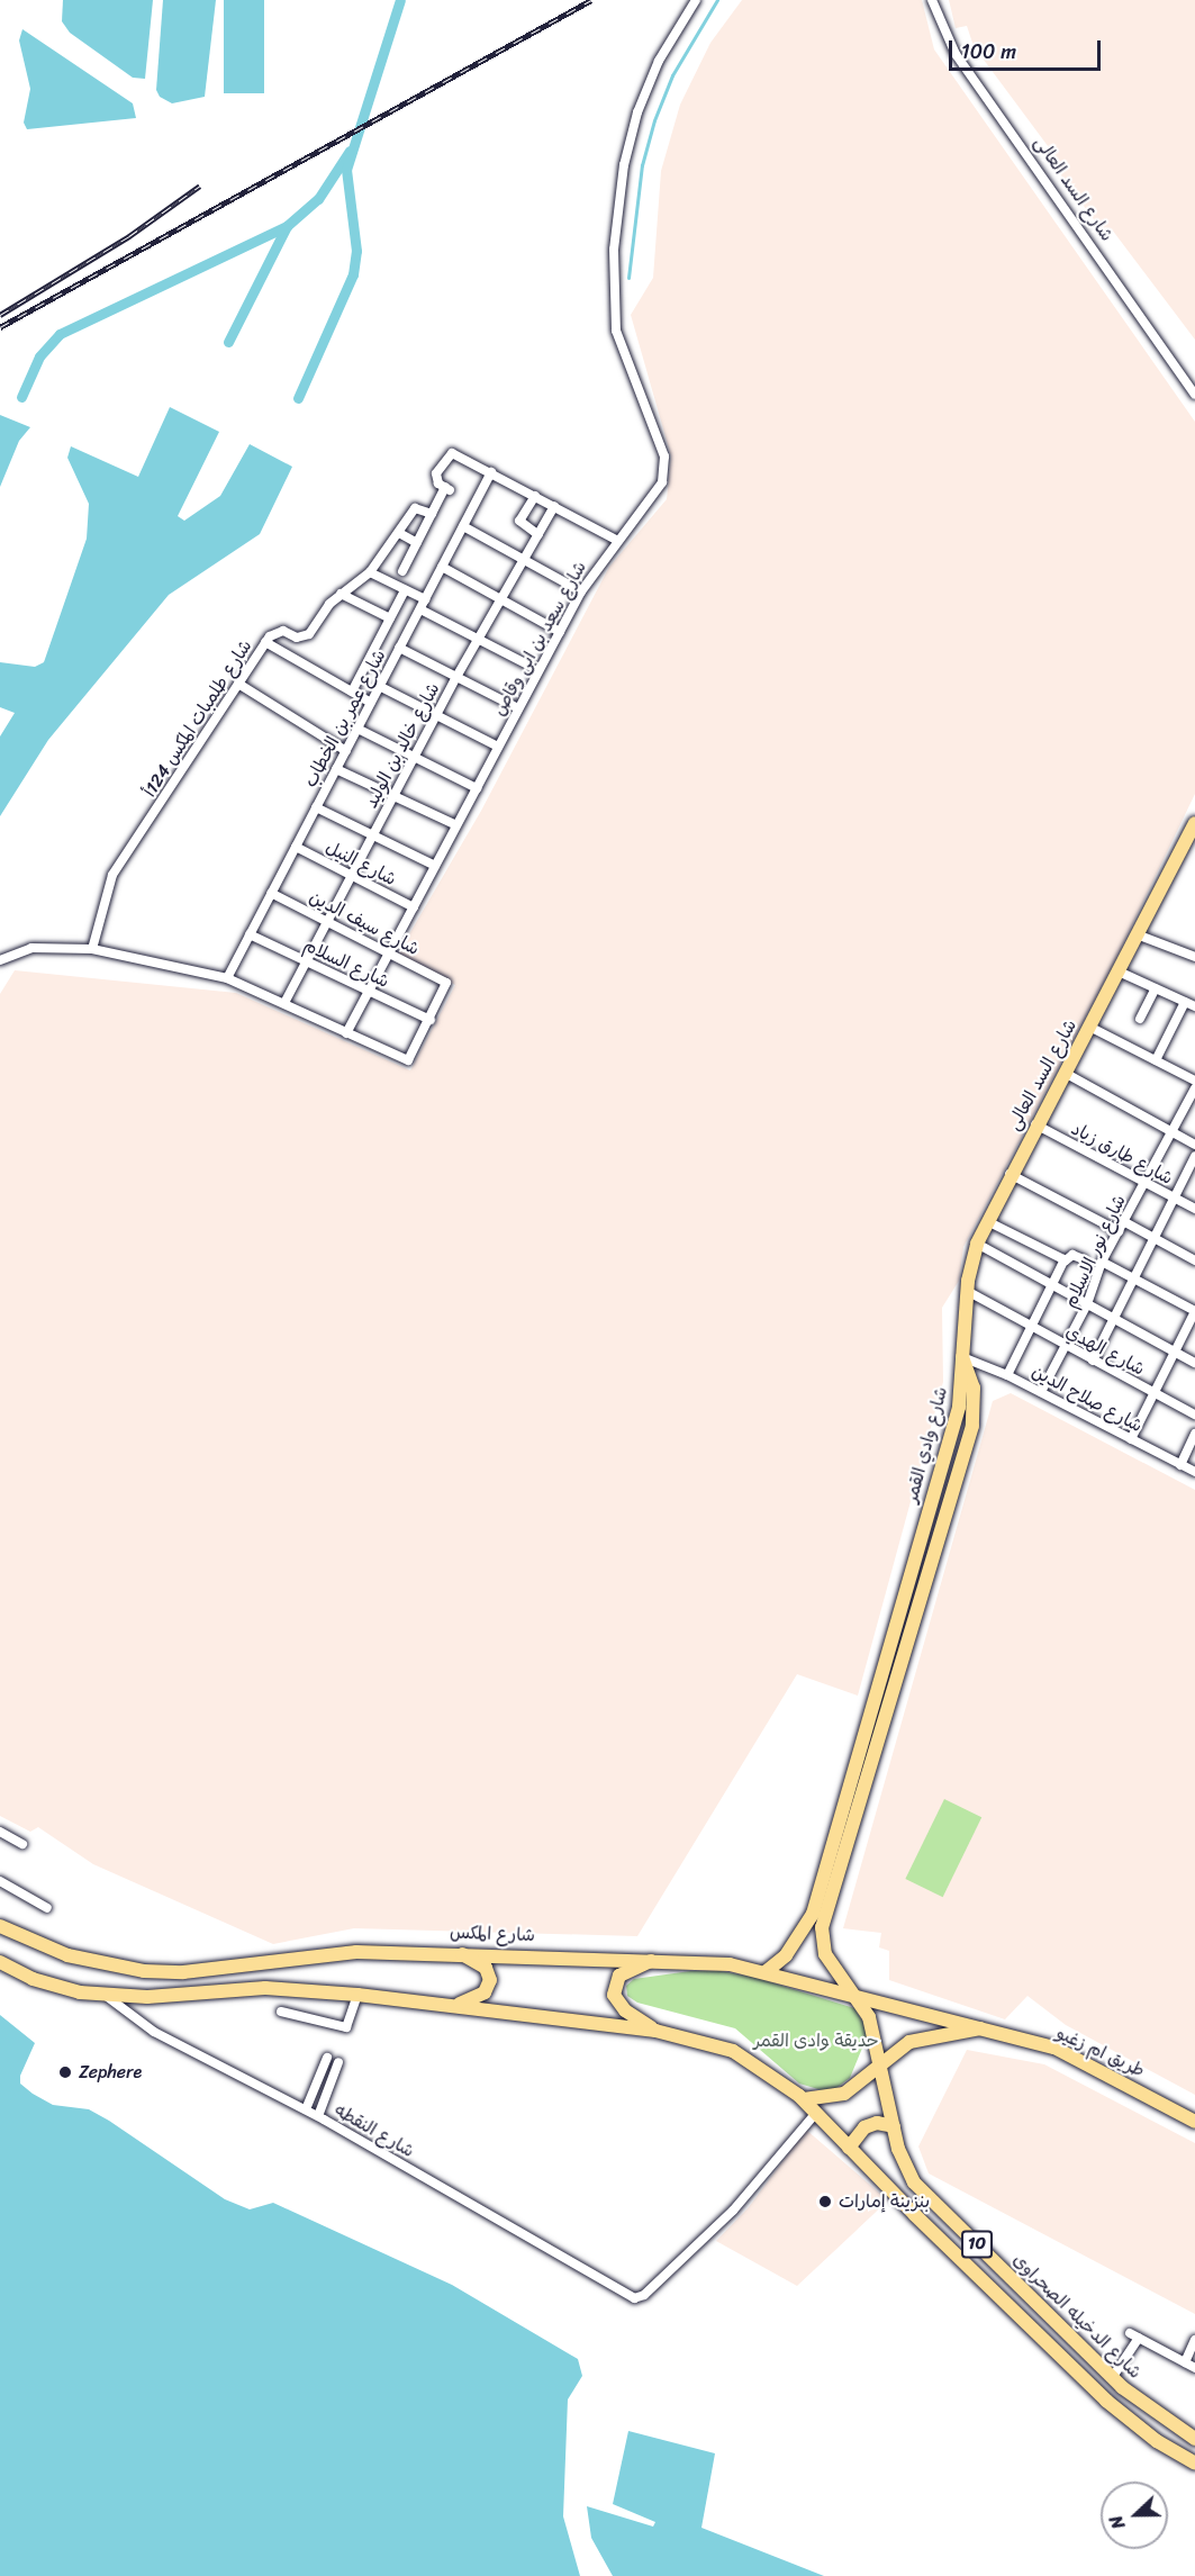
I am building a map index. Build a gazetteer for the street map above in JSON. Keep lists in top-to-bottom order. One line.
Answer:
{"streets":{"main road":["شارع السد العالى","شارع وادي القمر","شارع المكس","طريق ام زغيو","10","شارع الدخيله الصحراوى"],"street":["شارع سعد بن ابى وقاص","شارع طلمبات المكس 124أ","شارع عمر بن الخطاب","شارع خالد بن الوليد","شارع النيل","شارع سيف الدين","شارع السلام","شارع طارق زياد","شارع نور الاسلام","شارع الهدي","شارع صلاح الدين","شارع النقطه"]},"crossings":[["شارع السد العالى","شارع طارق زياد"],["شارع السد العالى","شارع الهدي"],["شارع السد العالى","شارع صلاح الدين"],["شارع السد العالى","شارع وادي القمر"],["شارع سعد بن ابى وقاص","شارع النيل"],["شارع سعد بن ابى وقاص","شارع سيف الدين"],["شارع سعد بن ابى وقاص","شارع السلام"],["شارع عمر بن الخطاب","شارع النيل"],["شارع عمر بن الخطاب","شارع سيف الدين"],["شارع عمر بن الخطاب","شارع السلام"],["شارع خالد بن الوليد","شارع النيل"],["شارع خالد بن الوليد","شارع سيف الدين"],["شارع خالد بن الوليد","شارع السلام"],["شارع سيف الدين","شارع السلام"],["شارع طارق زياد","شارع نور الاسلام"],["شارع نور الاسلام","شارع الهدي"],["شارع نور الاسلام","شارع صلاح الدين"],["شارع صلاح الدين","شارع وادي القمر"],["شارع وادي القمر","شارع المكس"],["شارع وادي القمر","شارع الدخيله الصحراوى"],["شارع المكس","طريق ام زغيو"],["شارع المكس","شارع الدخيله الصحراوى"],["شارع النقطه","10"]],"parks":["حديقة وادى القمر"],"places":["Zephere","بنزينة إمارات"],"scale_bar":"100 m","north":"left"}
